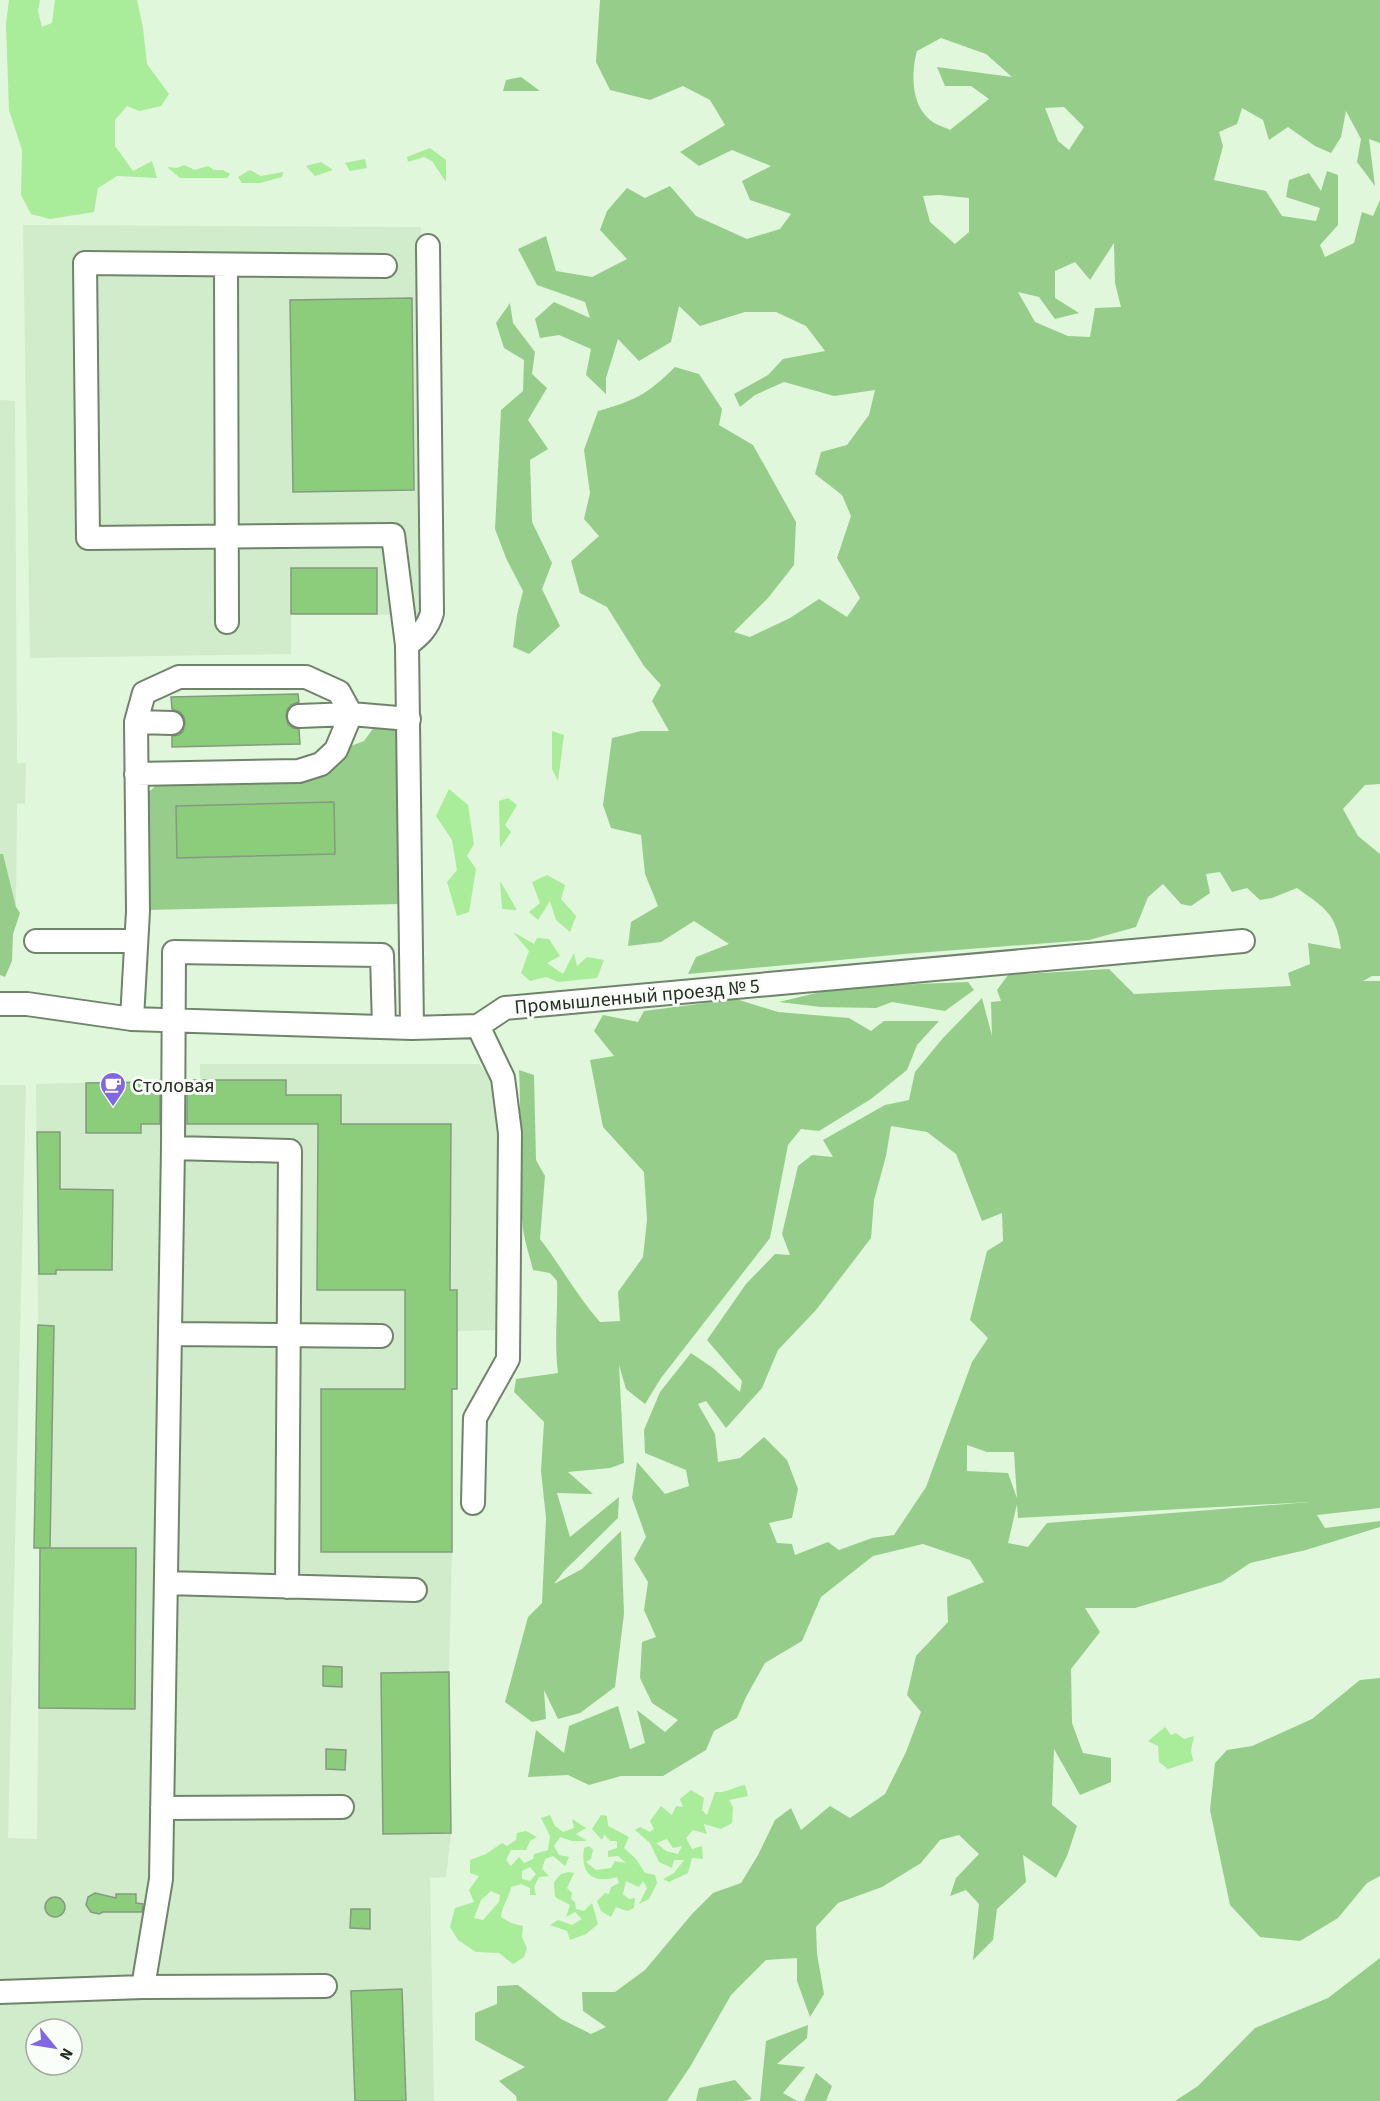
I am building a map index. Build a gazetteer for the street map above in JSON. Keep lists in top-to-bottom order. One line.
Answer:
{"streets":{"street":["Промышленный проезд № 5"]},"places":{"cafe":["Столовая"]},"north":"bottom right"}
